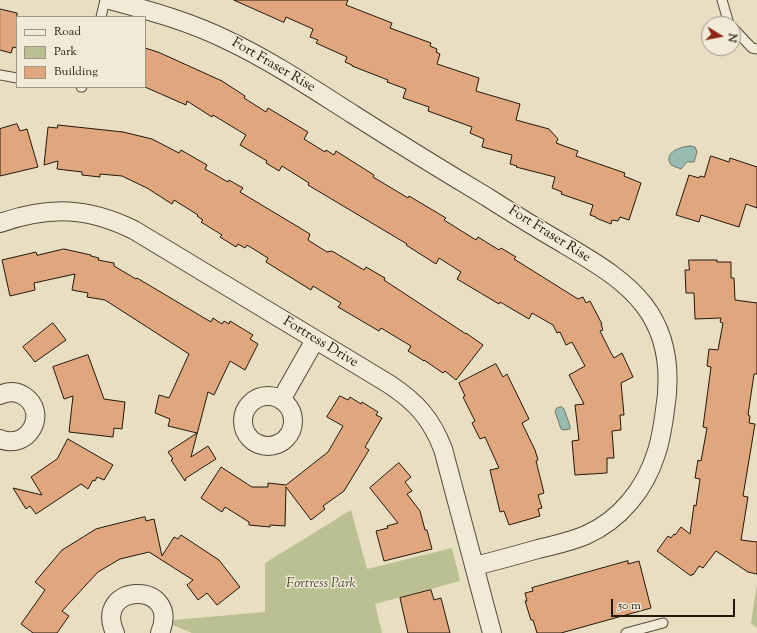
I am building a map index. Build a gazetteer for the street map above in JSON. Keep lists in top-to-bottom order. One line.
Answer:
{"streets":{"street":["Fort Fraser Rise","Fortress Drive"]},"crossings":[["Fort Fraser Rise","Fortress Drive"]],"parks":["Fortress Park"],"legend":["Road","Park","Building"],"scale_bar":"50 m","north":"right"}
